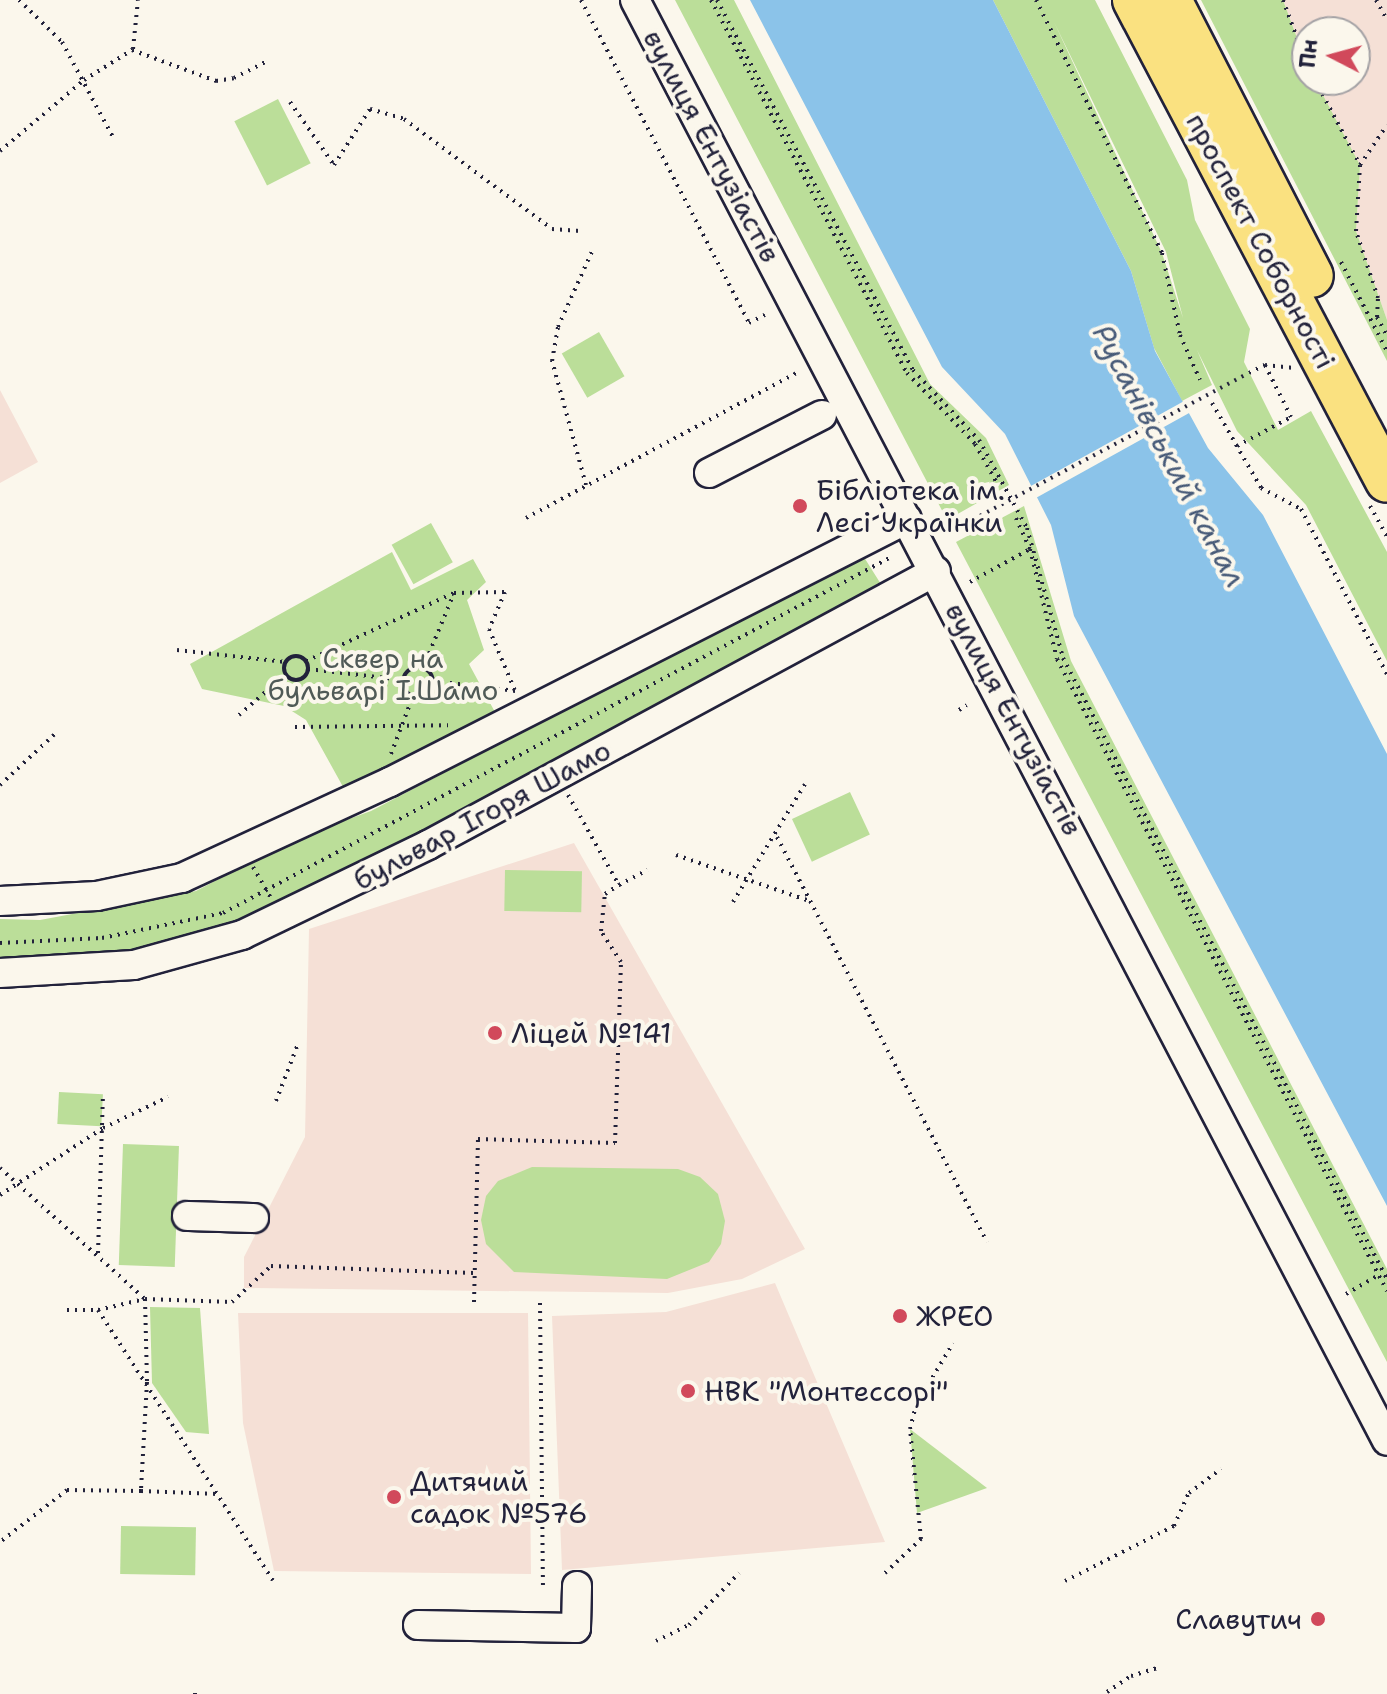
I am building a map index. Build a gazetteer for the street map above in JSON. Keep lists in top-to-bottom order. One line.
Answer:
{"streets":{"highway":["проспект Соборності"],"street":["вулиця Ентузіастів","бульвар Ігоря Шамо"]},"crossings":[["вулиця Ентузіастів","бульвар Ігоря Шамо"]],"water":["Русанівський канал"],"parks":["Сквер на бульварі І.Шамо"],"places":["Бібліотека ім. Лесі Українки","Ліцей №141","ЖРЕО","НВК \"Монтессорі\"","Дитячий садок №576","Славутич"],"north":"left"}
